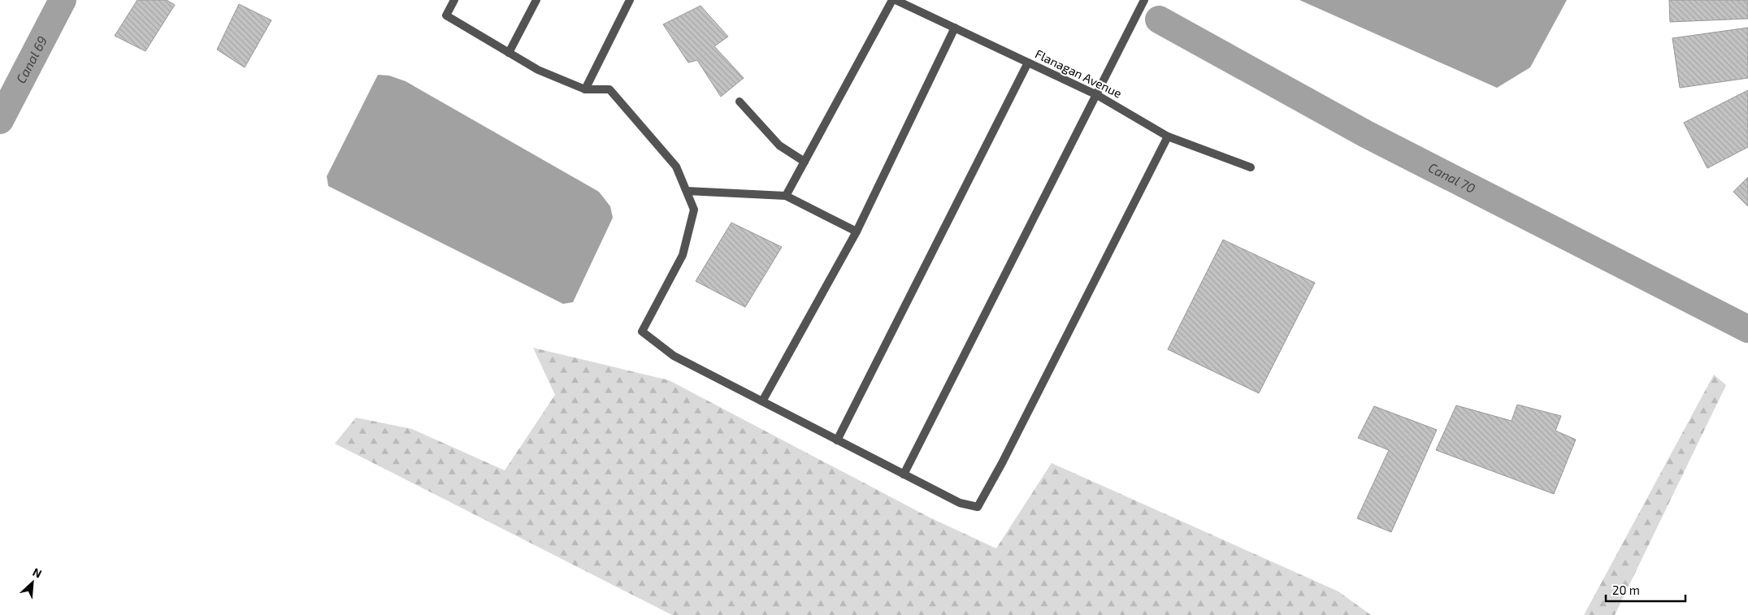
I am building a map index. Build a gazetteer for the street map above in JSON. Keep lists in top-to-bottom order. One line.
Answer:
{"streets":{"street":["Flanagan Avenue"]},"water":["Canal 69","Canal 70"],"scale_bar":"20 m","north":"top right"}
